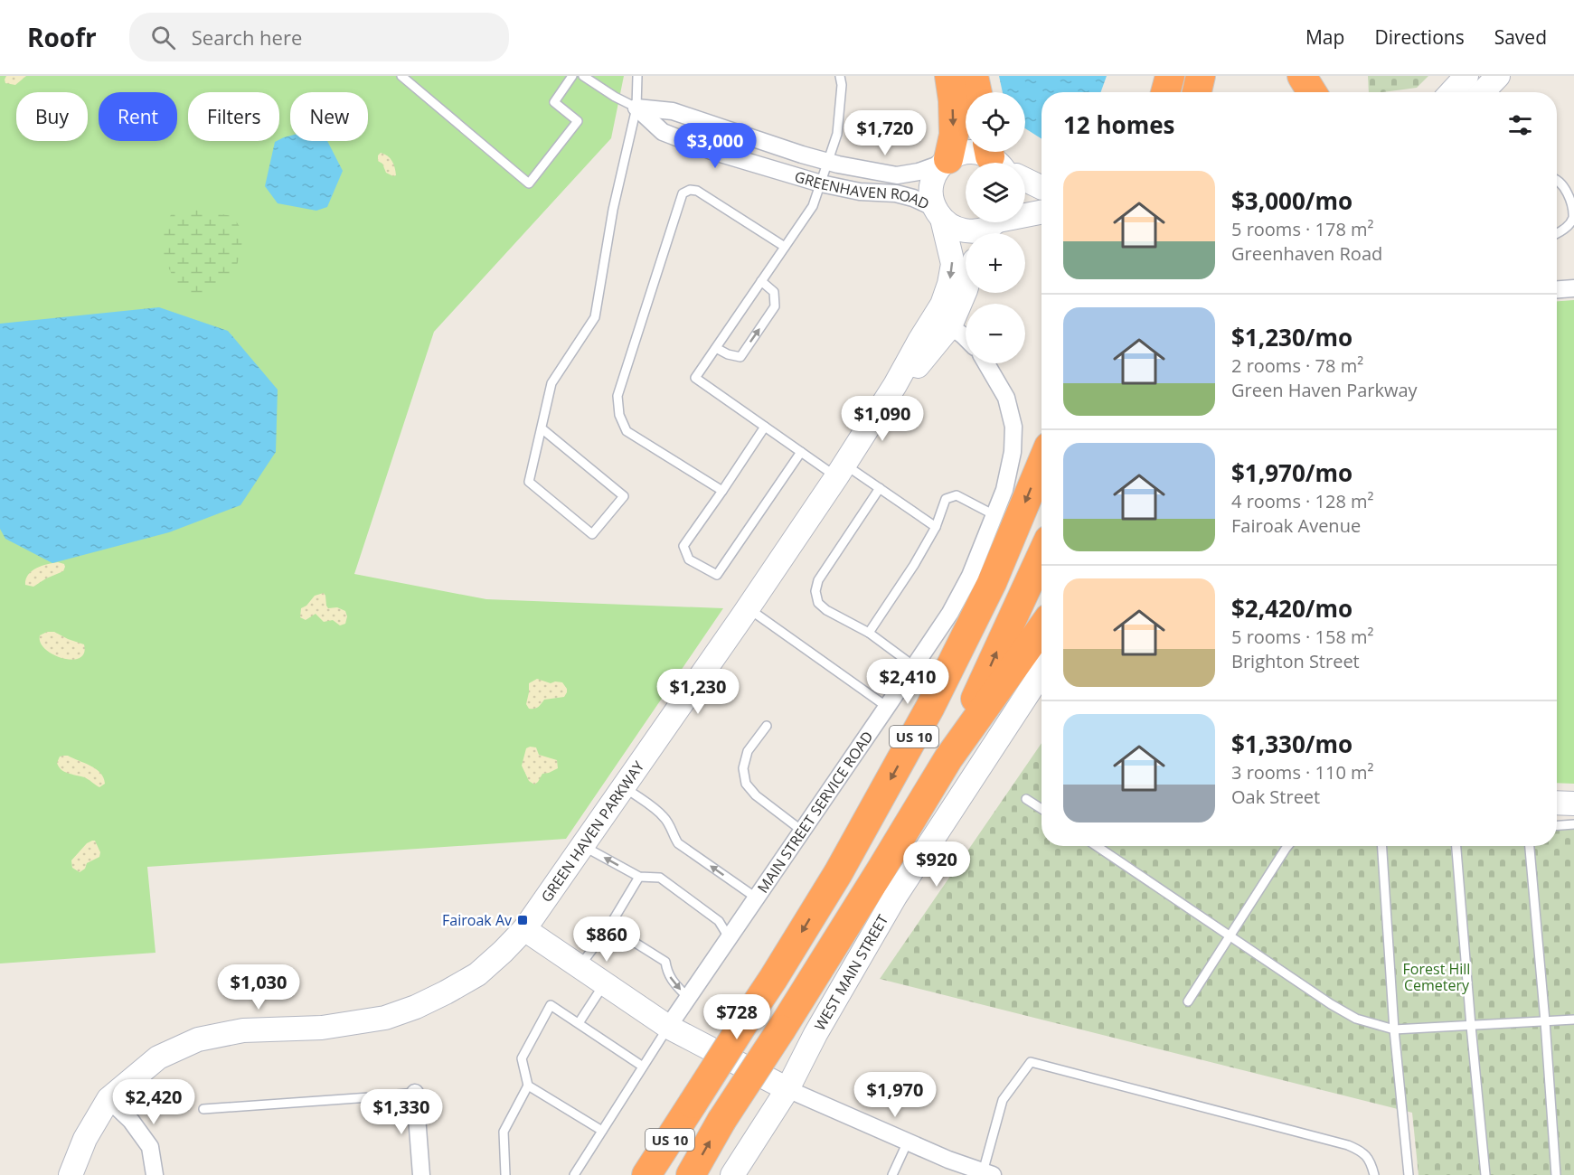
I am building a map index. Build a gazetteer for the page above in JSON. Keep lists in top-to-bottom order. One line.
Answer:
{"streets":{"highway":["US 10"],"street":["GREENHAVEN ROAD","MAIN STREET SERVICE ROAD","GREEN HAVEN PARKWAY","WEST MAIN STREET"]},"parks":["Forest Hill Cemetery"],"places":{"transit":["Fairoak Av"]},"page":{"header":"Roofr","search":"Search here","nav":["Map","Directions","Saved"],"map_buttons":["+","−"],"chip":["Buy","Rent","Filters","New"],"heading":"12 homes","price":["$1,720","$3,000","$1,090","$2,410","$1,230","$920","$860","$1,030","$728","$1,970","$2,420","$1,330"],"list":[{"name":"$3,000/mo","note":"5 rooms · 178 m² · Greenhaven Road"},{"name":"$1,230/mo","note":"2 rooms · 78 m² · Green Haven Parkway"},{"name":"$1,970/mo","note":"4 rooms · 128 m² · Fairoak Avenue"},{"name":"$2,420/mo","note":"5 rooms · 158 m² · Brighton Street"},{"name":"$1,330/mo","note":"3 rooms · 110 m² · Oak Street"}]}}
